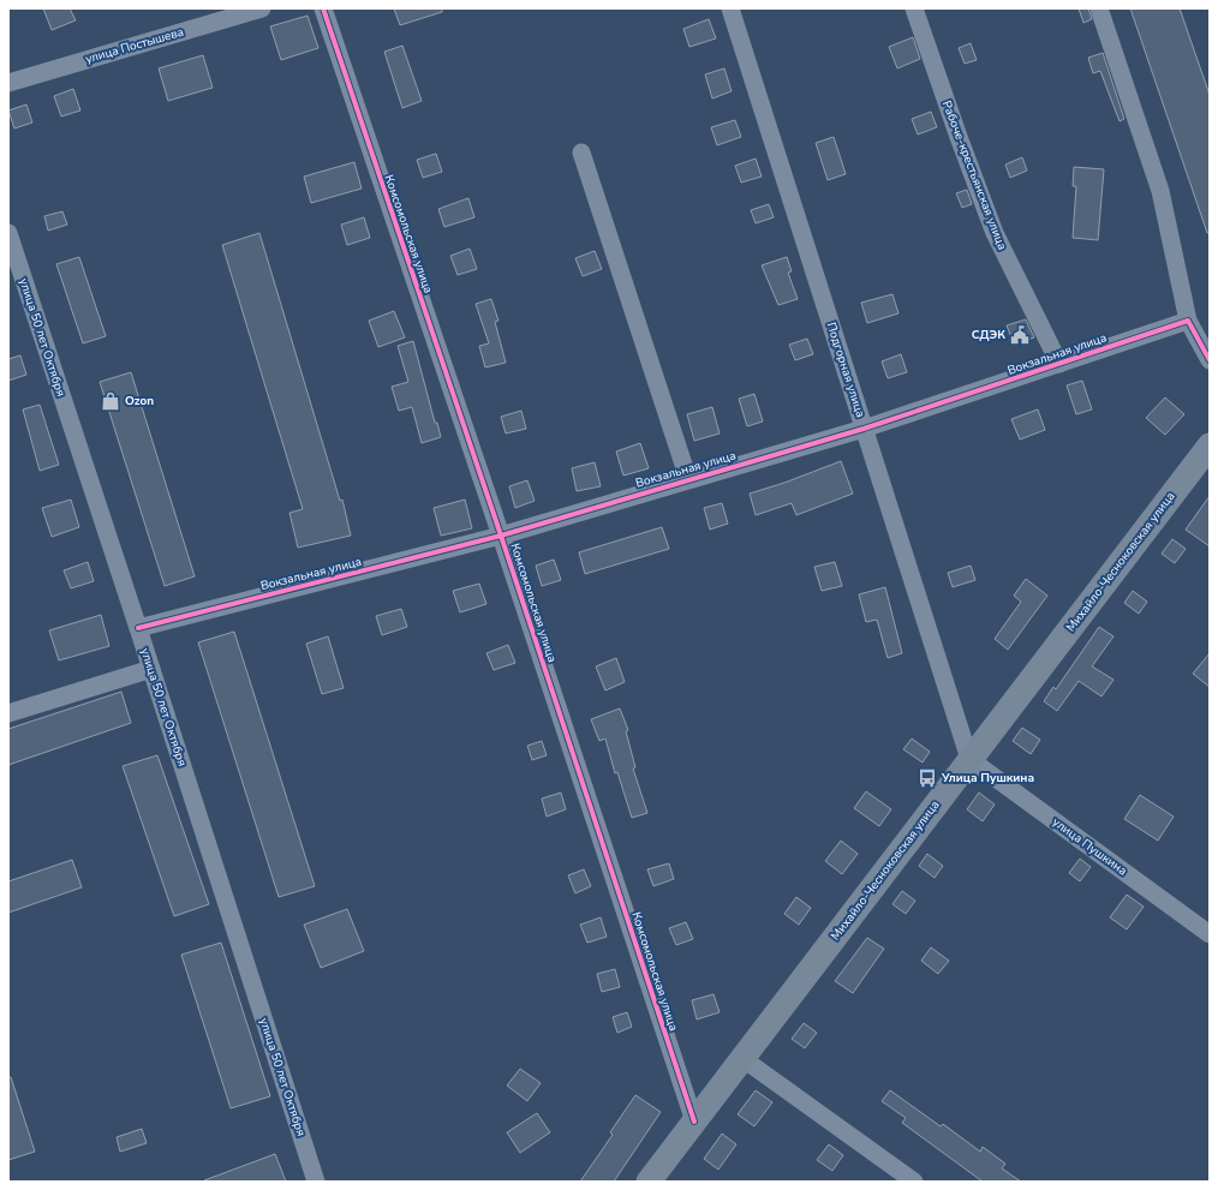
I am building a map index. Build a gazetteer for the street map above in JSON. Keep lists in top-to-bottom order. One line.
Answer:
{"streets":{"main road":["Михайло-Чесноковская улица"],"street":["улица Постышева","Рабоче-крестьянская улица","Комсомольская улица","улица 50 лет Октября","Вокзальная улица","Подгорная улица","улица Пушкина"]},"crossings":[["Рабоче-крестьянская улица","Вокзальная улица"],["Комсомольская улица","Вокзальная улица"],["Комсомольская улица","Михайло-Чесноковская улица"],["улица 50 лет Октября","Вокзальная улица"],["Вокзальная улица","Подгорная улица"],["Подгорная улица","Михайло-Чесноковская улица"],["Подгорная улица","улица Пушкина"],["Михайло-Чесноковская улица","улица Пушкина"]],"places":{"public building":["СДЭК"],"shop":["Ozon"],"bus stop":["Улица Пушкина"]}}
